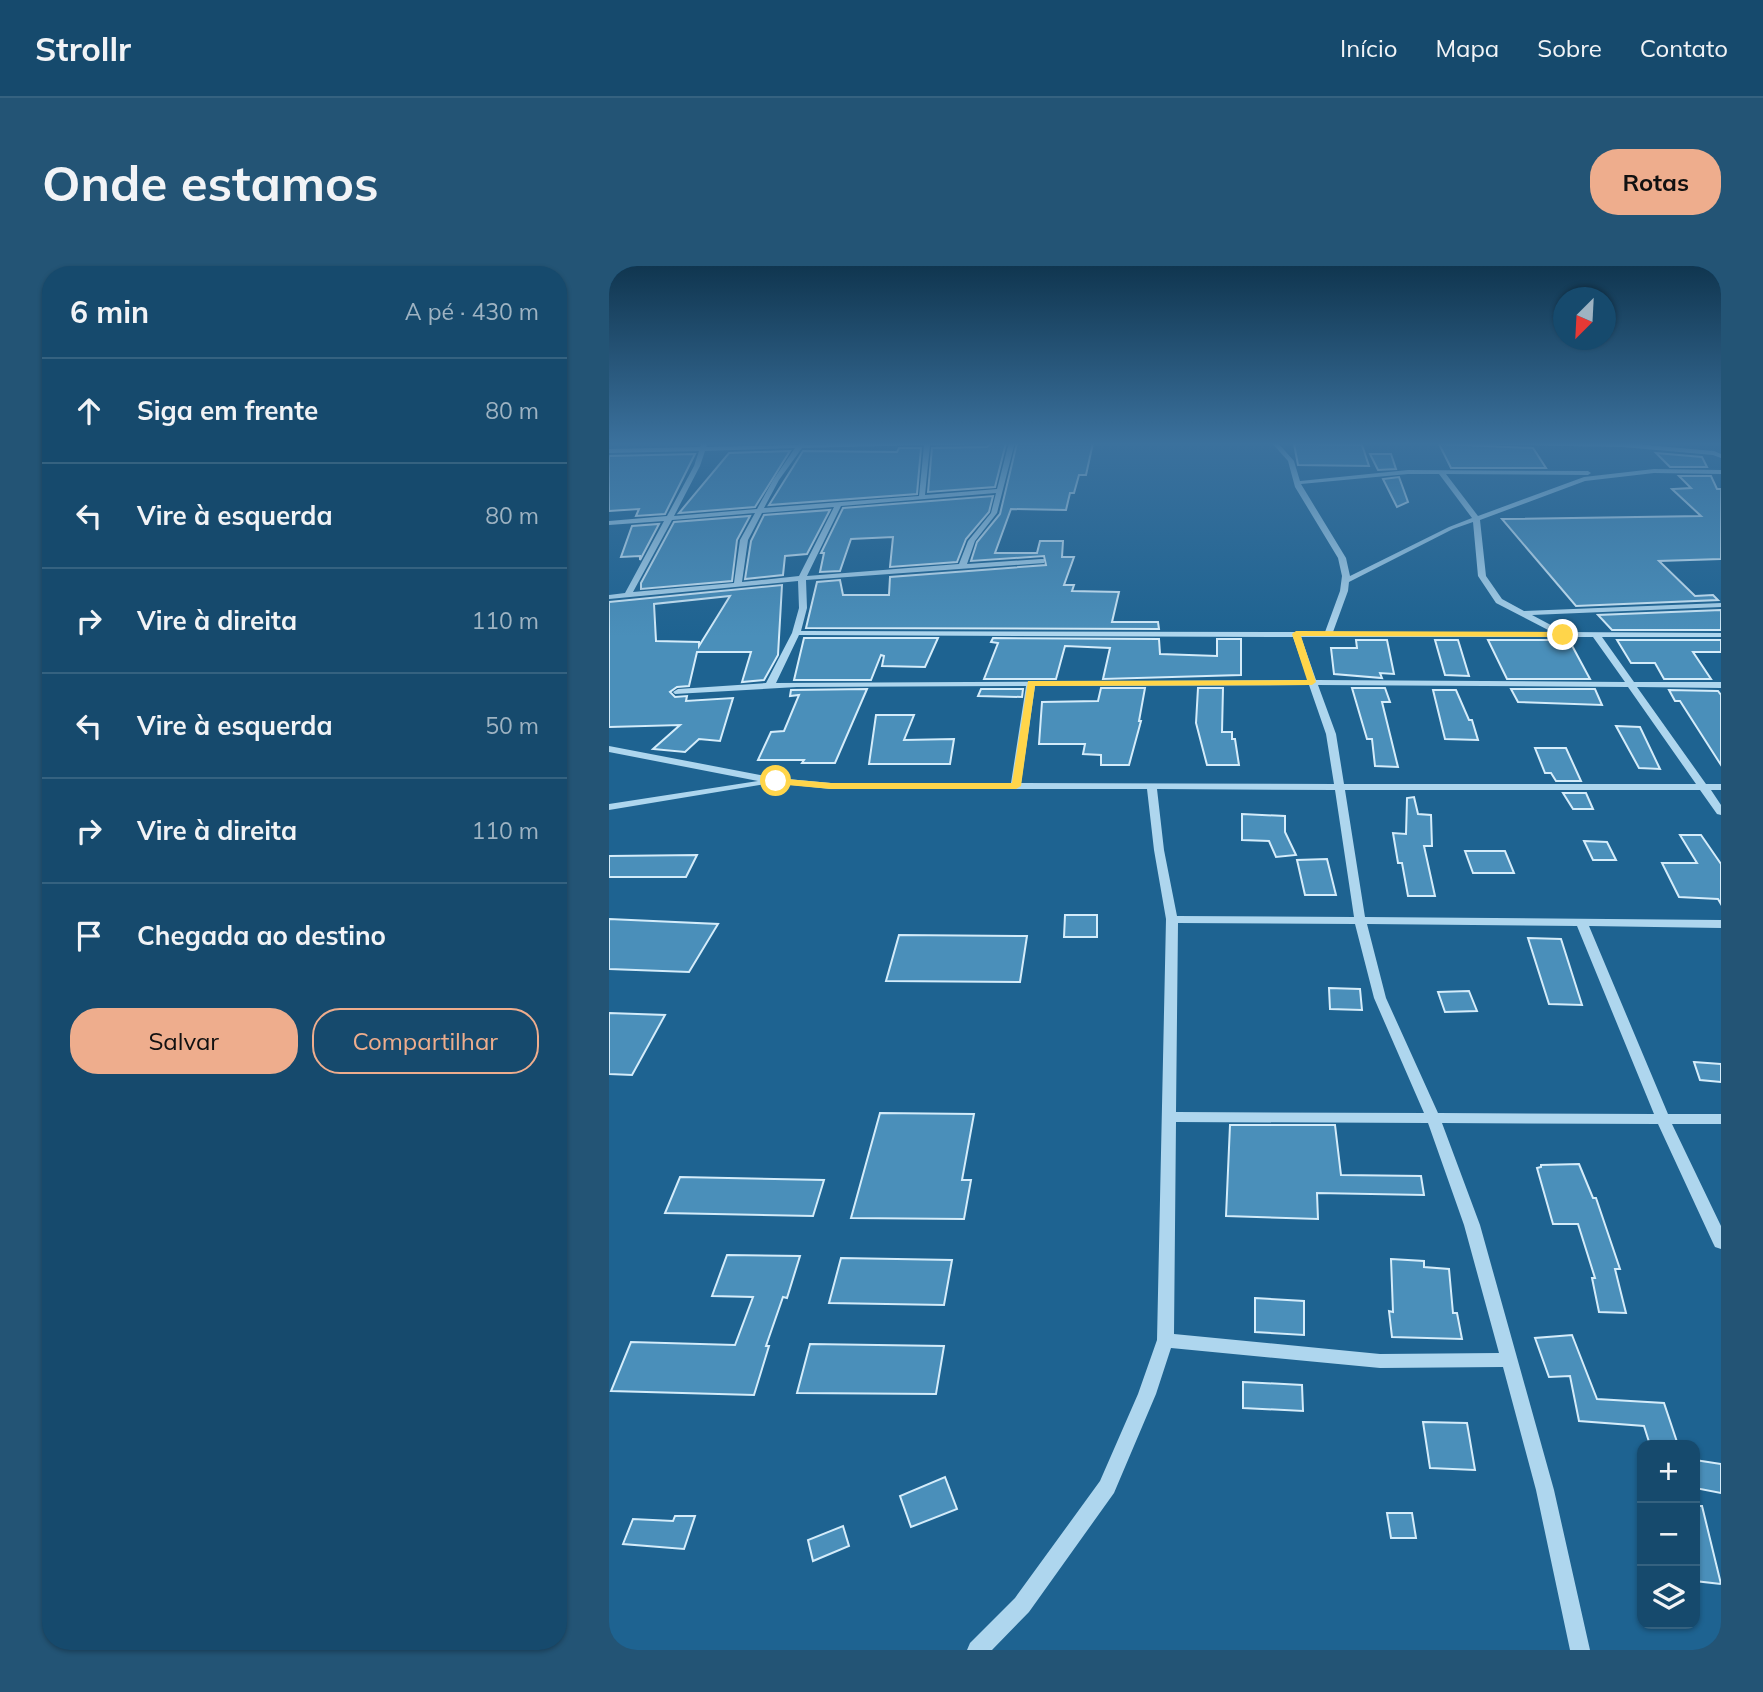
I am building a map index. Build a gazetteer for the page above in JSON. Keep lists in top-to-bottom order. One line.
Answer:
{"north":"bottom left","page":{"header":"Strollr","nav":["Início","Mapa","Sobre","Contato"],"buttons":["Rotas",["Salvar","Compartilhar"]],"title":"Onde estamos","heading":["6 min","A pé · 430 m"],"list":[["Siga em frente","80 m"],["Vire à esquerda","80 m"],["Vire à direita","110 m"],["Vire à esquerda","50 m"],["Vire à direita","110 m"],"Chegada ao destino"],"map_buttons":["+","−"]}}
